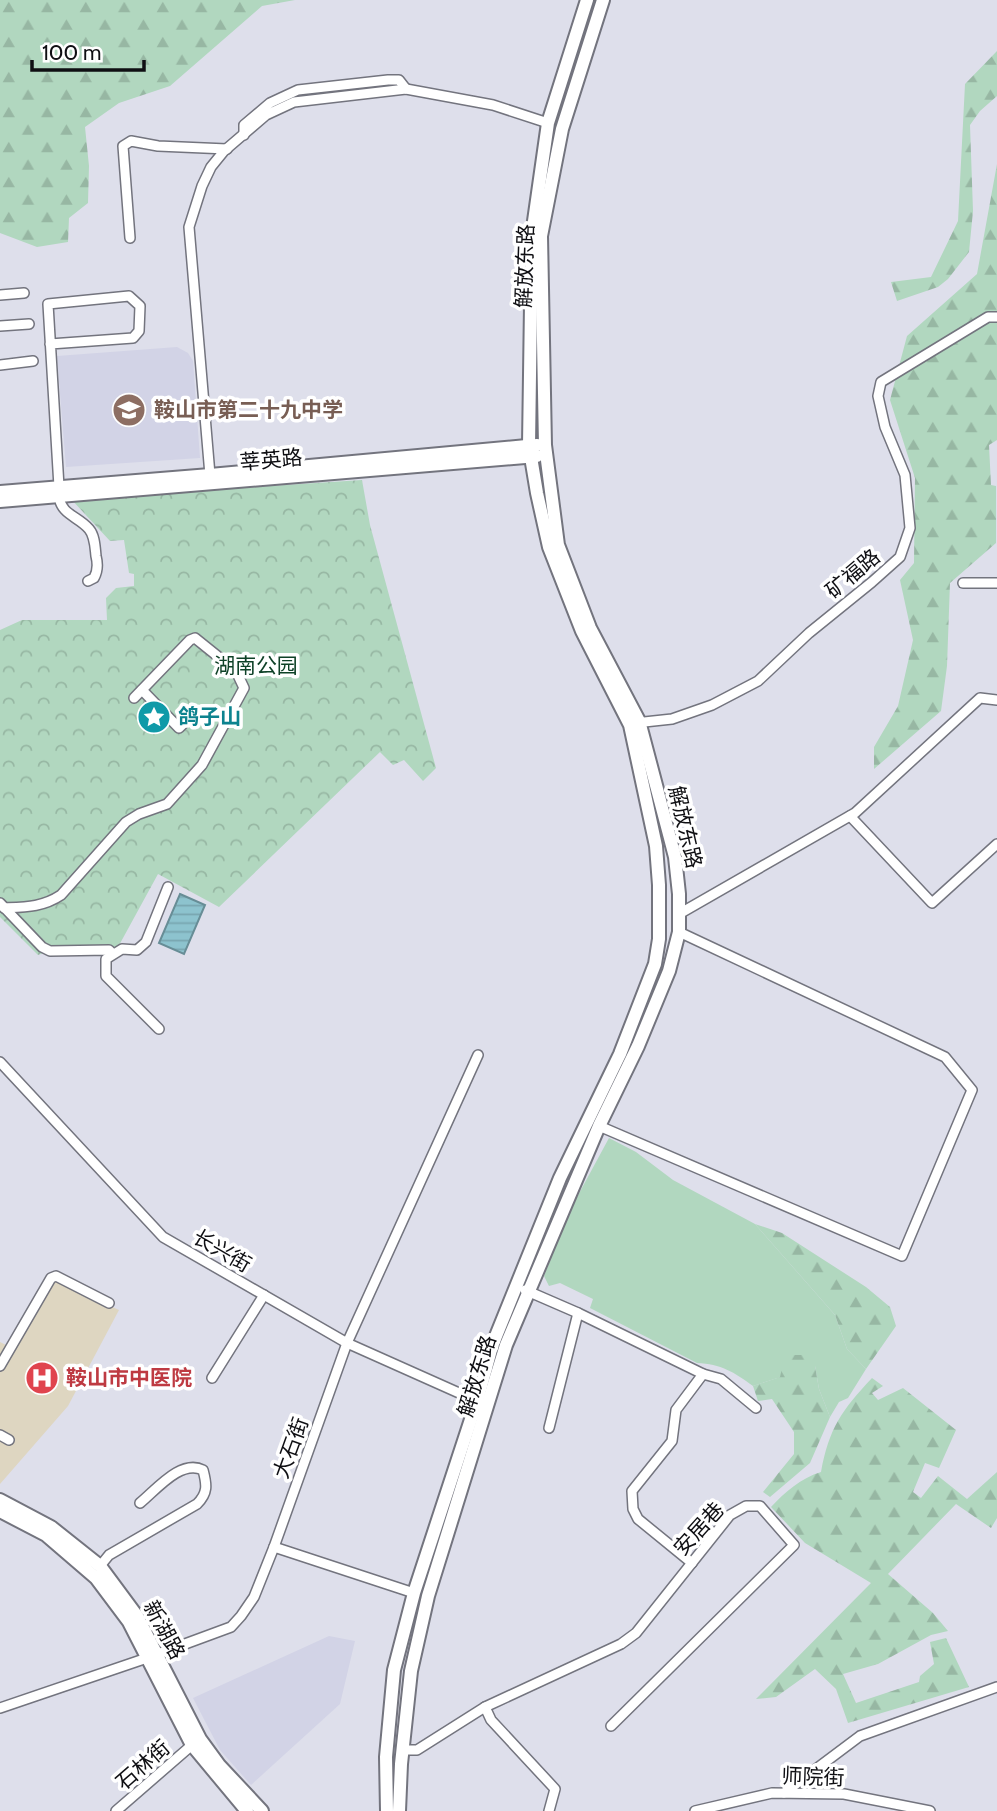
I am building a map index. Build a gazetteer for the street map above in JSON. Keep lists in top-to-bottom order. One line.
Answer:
{"streets":{"main road":["解放东路","莘英路","新湖路"],"street":["矿福路","长兴街","大石街","安居巷","石林街","师院街"]},"crossings":[["解放东路","莘英路"],["解放东路","矿福路"],["解放东路","长兴街"],["解放东路","安居巷"],["长兴街","大石街"],["大石街","新湖路"],["新湖路","石林街"]],"parks":["湖南公园"],"places":{"school or university":["鞍山市第二十九中学"],"place":["鸽子山"],"hospital":["鞍山市中医院"]},"scale_bar":"100 m"}
